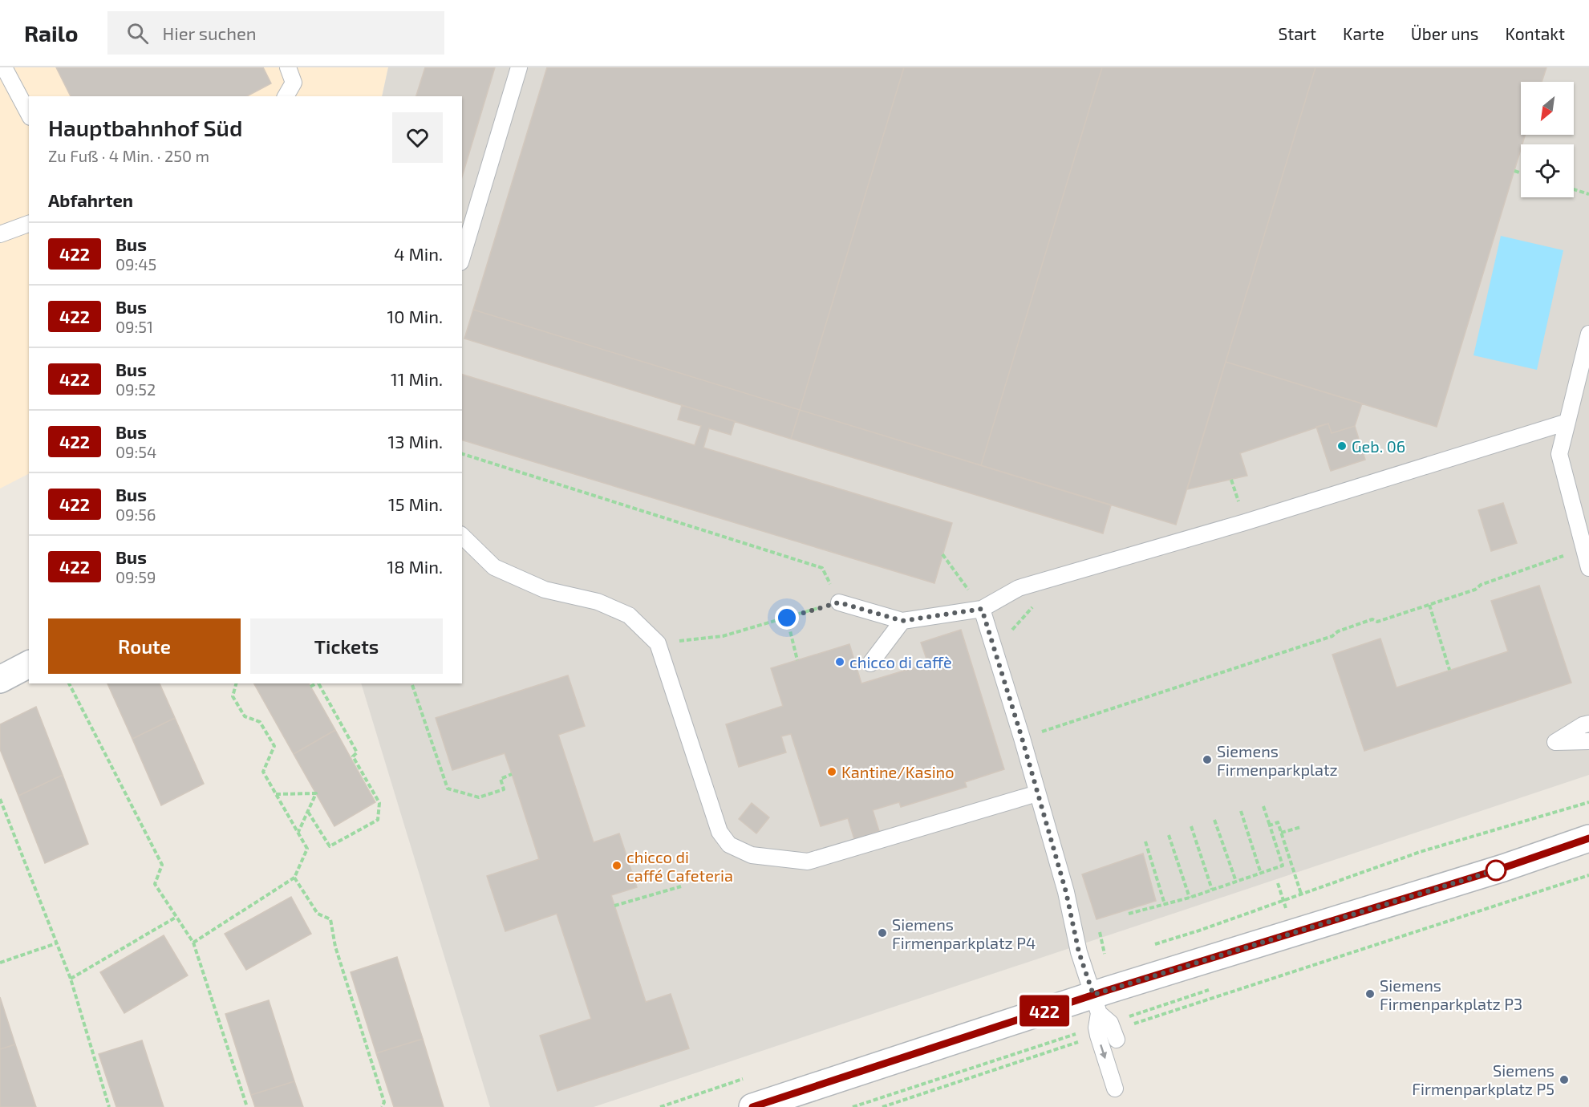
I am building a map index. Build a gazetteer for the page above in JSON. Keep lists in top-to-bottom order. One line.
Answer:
{"places":["Geb. 06","chicco di caffè","Siemens Firmenparkplatz","Kantine/Kasino","chicco di caffé Cafeteria","Siemens Firmenparkplatz P4","Siemens Firmenparkplatz P3","Siemens Firmenparkplatz P5"],"lines":["bus line 422"],"north":"bottom left","page":{"header":"Railo","search":"Hier suchen","nav":["Start","Karte","Über uns","Kontakt"],"on_map":"422","heading":[["Hauptbahnhof Süd","Zu Fuß · 4 Min. · 250 m"],"Abfahrten"],"list":[{"mark":"422","name":"Bus","note":"09:45","value":"4 Min."},{"mark":"422","name":"Bus","note":"09:51","value":"10 Min."},{"mark":"422","name":"Bus","note":"09:52","value":"11 Min."},{"mark":"422","name":"Bus","note":"09:54","value":"13 Min."},{"mark":"422","name":"Bus","note":"09:56","value":"15 Min."},{"mark":"422","name":"Bus","note":"09:59","value":"18 Min."}],"buttons":["Route","Tickets"]}}
